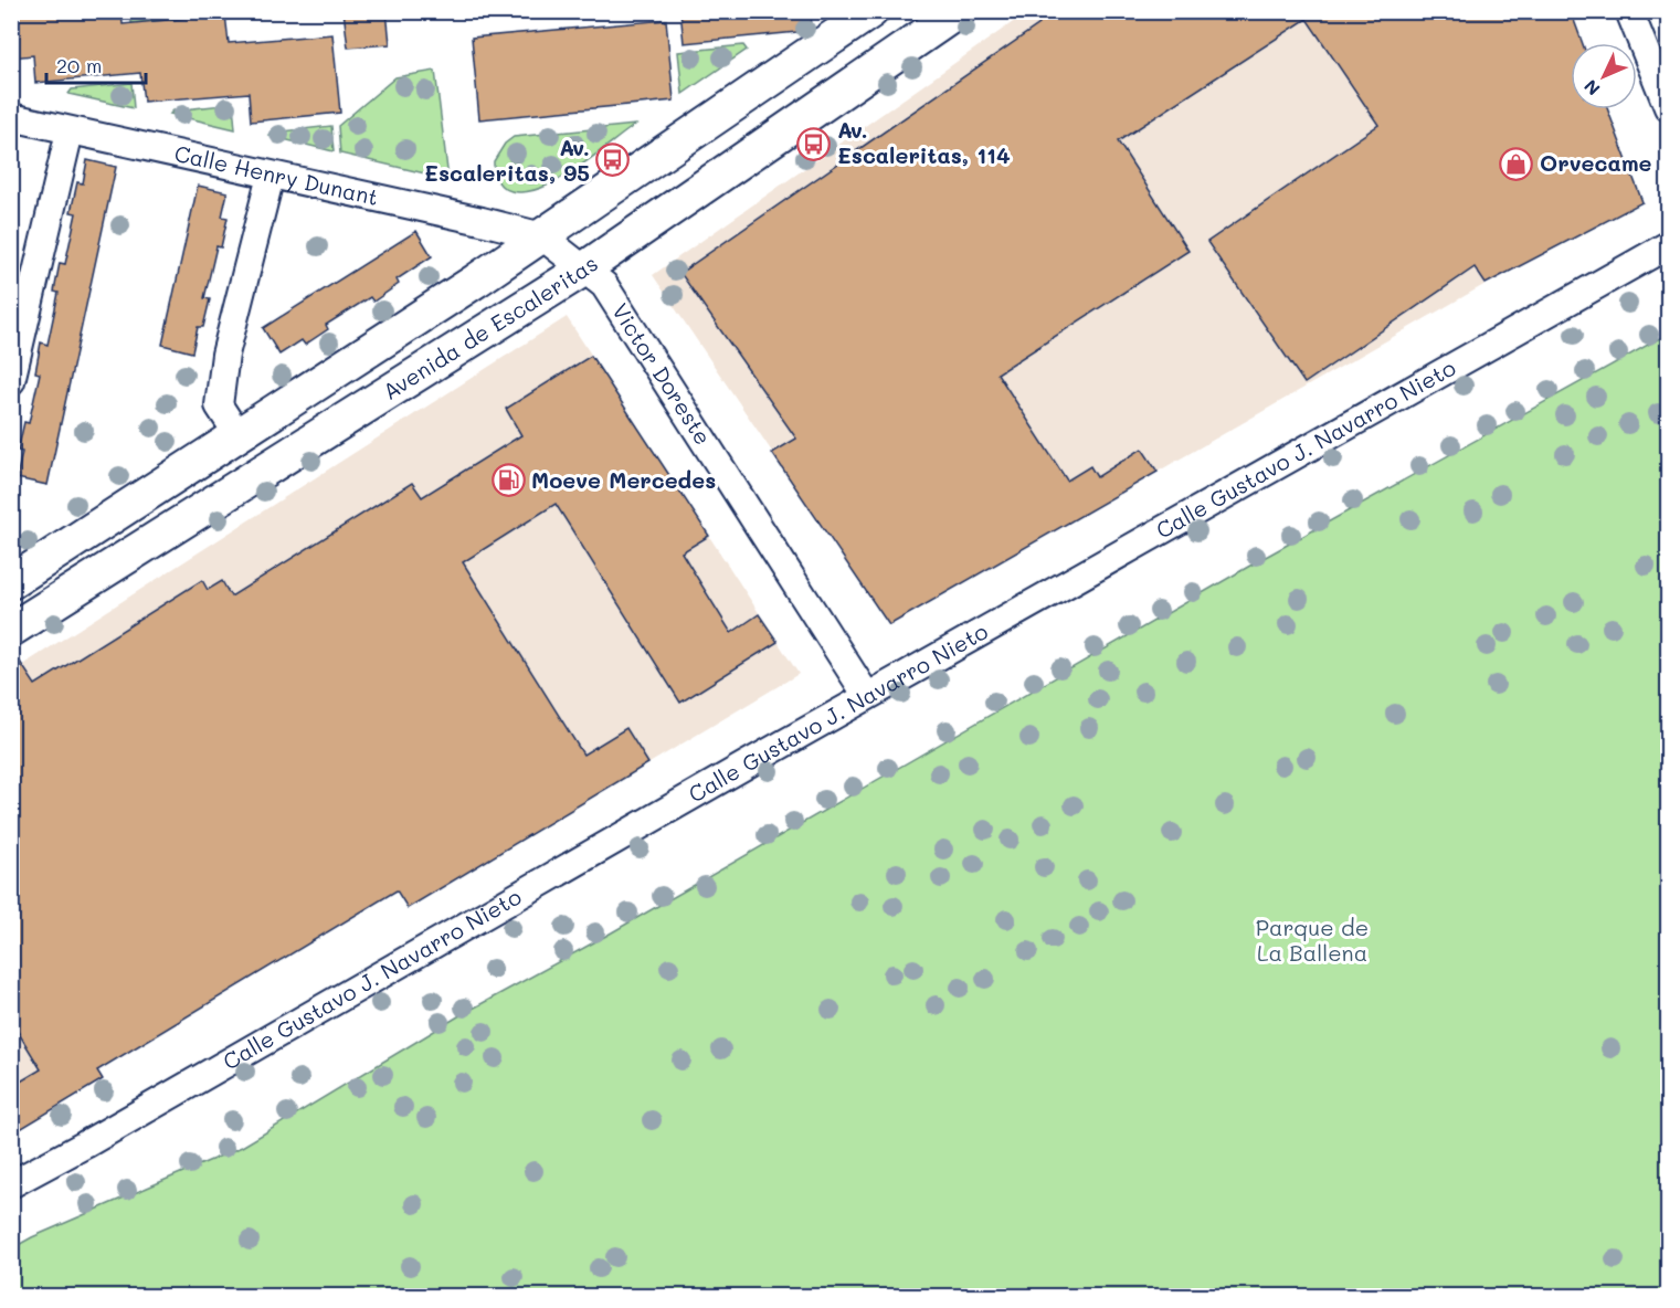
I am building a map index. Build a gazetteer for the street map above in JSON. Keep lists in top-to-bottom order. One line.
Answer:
{"streets":{"street":["Calle Henry Dunant","Avenida de Escaleritas","Victor Doreste","Calle Gustavo J. Navarro Nieto"]},"crossings":[["Calle Henry Dunant","Avenida de Escaleritas"],["Calle Henry Dunant","Victor Doreste"],["Avenida de Escaleritas","Victor Doreste"],["Victor Doreste","Calle Gustavo J. Navarro Nieto"]],"parks":["Parque de La Ballena"],"places":{"bus stop":["Av. Escaleritas, 114","Av. Escaleritas, 95"],"shop":["Orvecame"],"fuel station":["Moeve Mercedes"]},"scale_bar":"20 m","north":"bottom left"}
